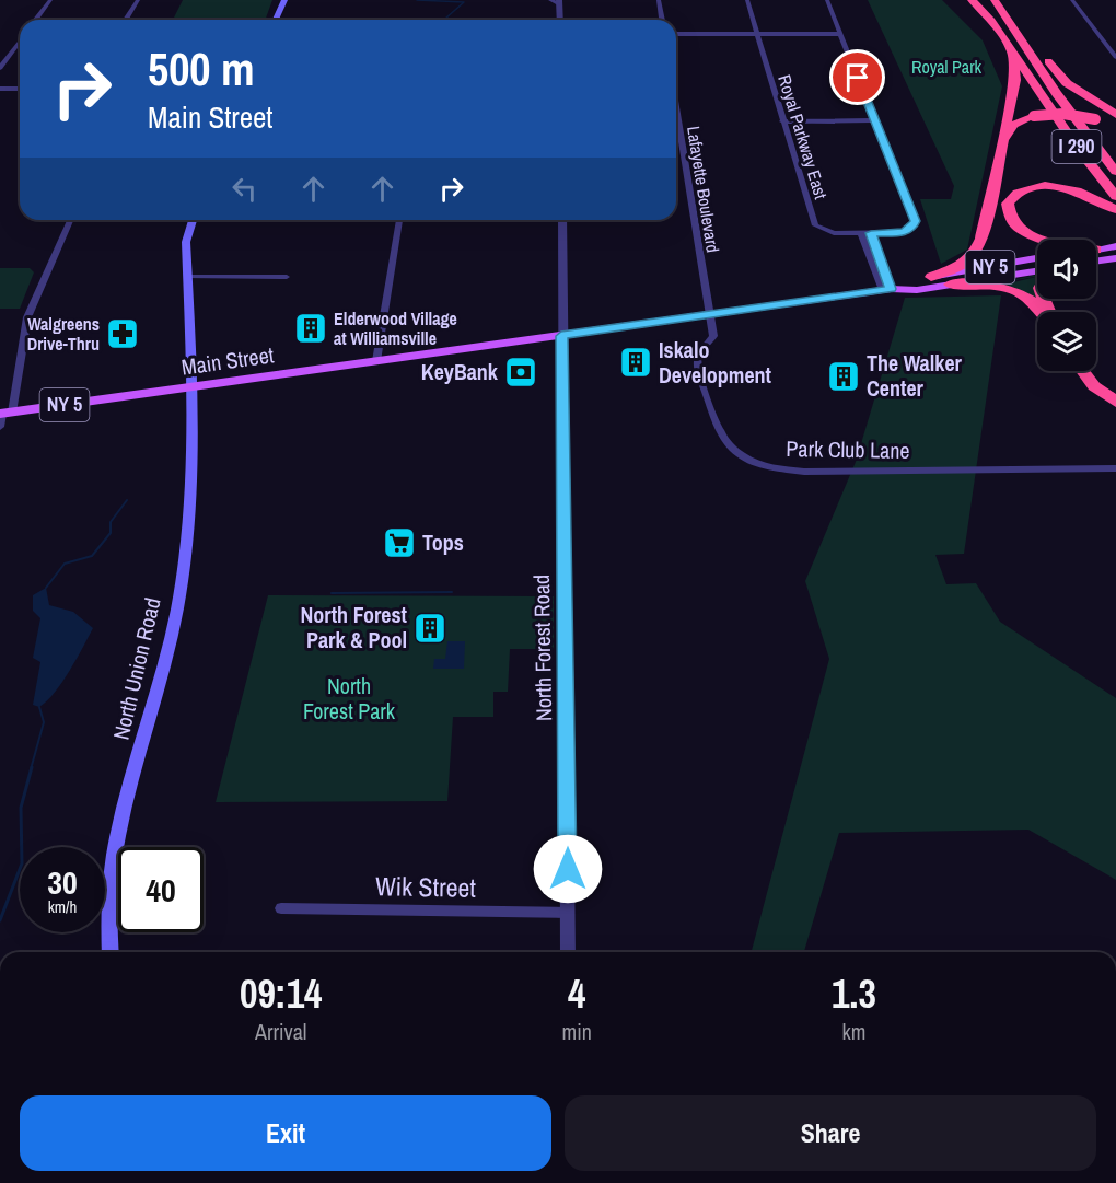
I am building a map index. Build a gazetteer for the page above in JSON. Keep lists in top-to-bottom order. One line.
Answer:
{"streets":{"highway":["I 290"],"main road":["NY 5","Main Street","North Union Road"],"street":["Royal Parkway East","Lafayette Boulevard","Park Club Lane","North Forest Road","Wik Street"]},"crossings":[["Lafayette Boulevard","Main Street"],["Lafayette Boulevard","Park Club Lane"],["Main Street","Park Club Lane"],["Main Street","North Forest Road"],["Main Street","North Union Road"],["North Forest Road","Wik Street"]],"parks":["Royal Park","North Forest Park"],"places":{"building":["Elderwood Village at Williamsville","Iskalo Development","The Walker Center","North Forest Park & Pool"],"pharmacy":["Walgreens Drive-Thru"],"bank":["KeyBank"],"supermarket":["Tops"]},"page":{"turn":["500 m","Main Street"],"speed":"30 km/h","limit":"40","eta":["09:14","Arrival","4","min","1.3","km"],"buttons":["Exit","Share"]}}
